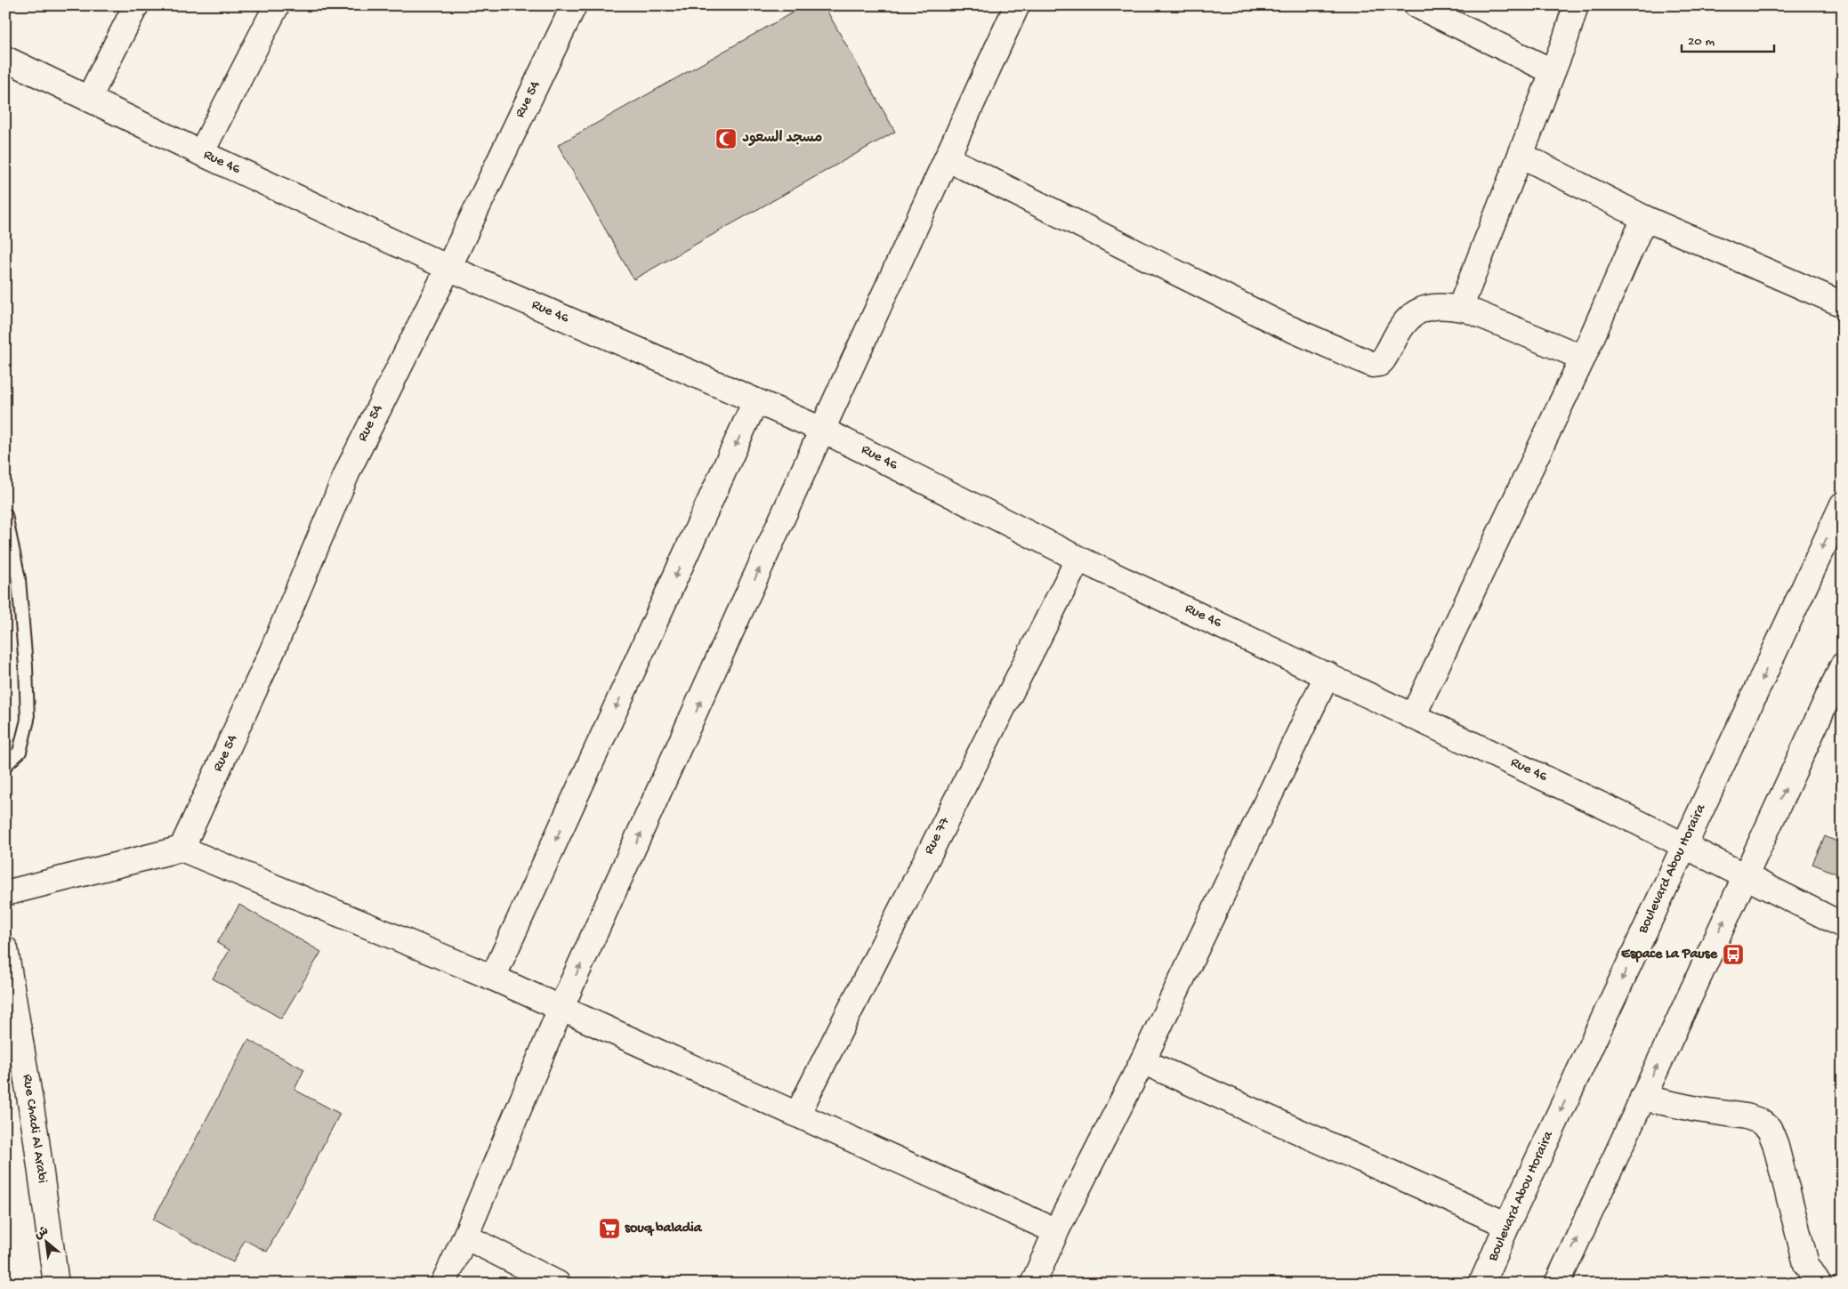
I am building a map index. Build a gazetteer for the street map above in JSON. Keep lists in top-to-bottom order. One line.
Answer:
{"streets":{"street":["Rue 54","Rue 46","Rue 77","Boulevard Abou Horaira","Rue Chadi Al Arabi"]},"crossings":[["Rue 54","Rue 46"],["Rue 46","Rue 77"],["Rue 46","Boulevard Abou Horaira"]],"places":{"mosque":["مسجد السعود"],"bus stop":["Espace La Pause"],"supermarket":["souq baladia"]},"scale_bar":"20 m","north":"top left"}
